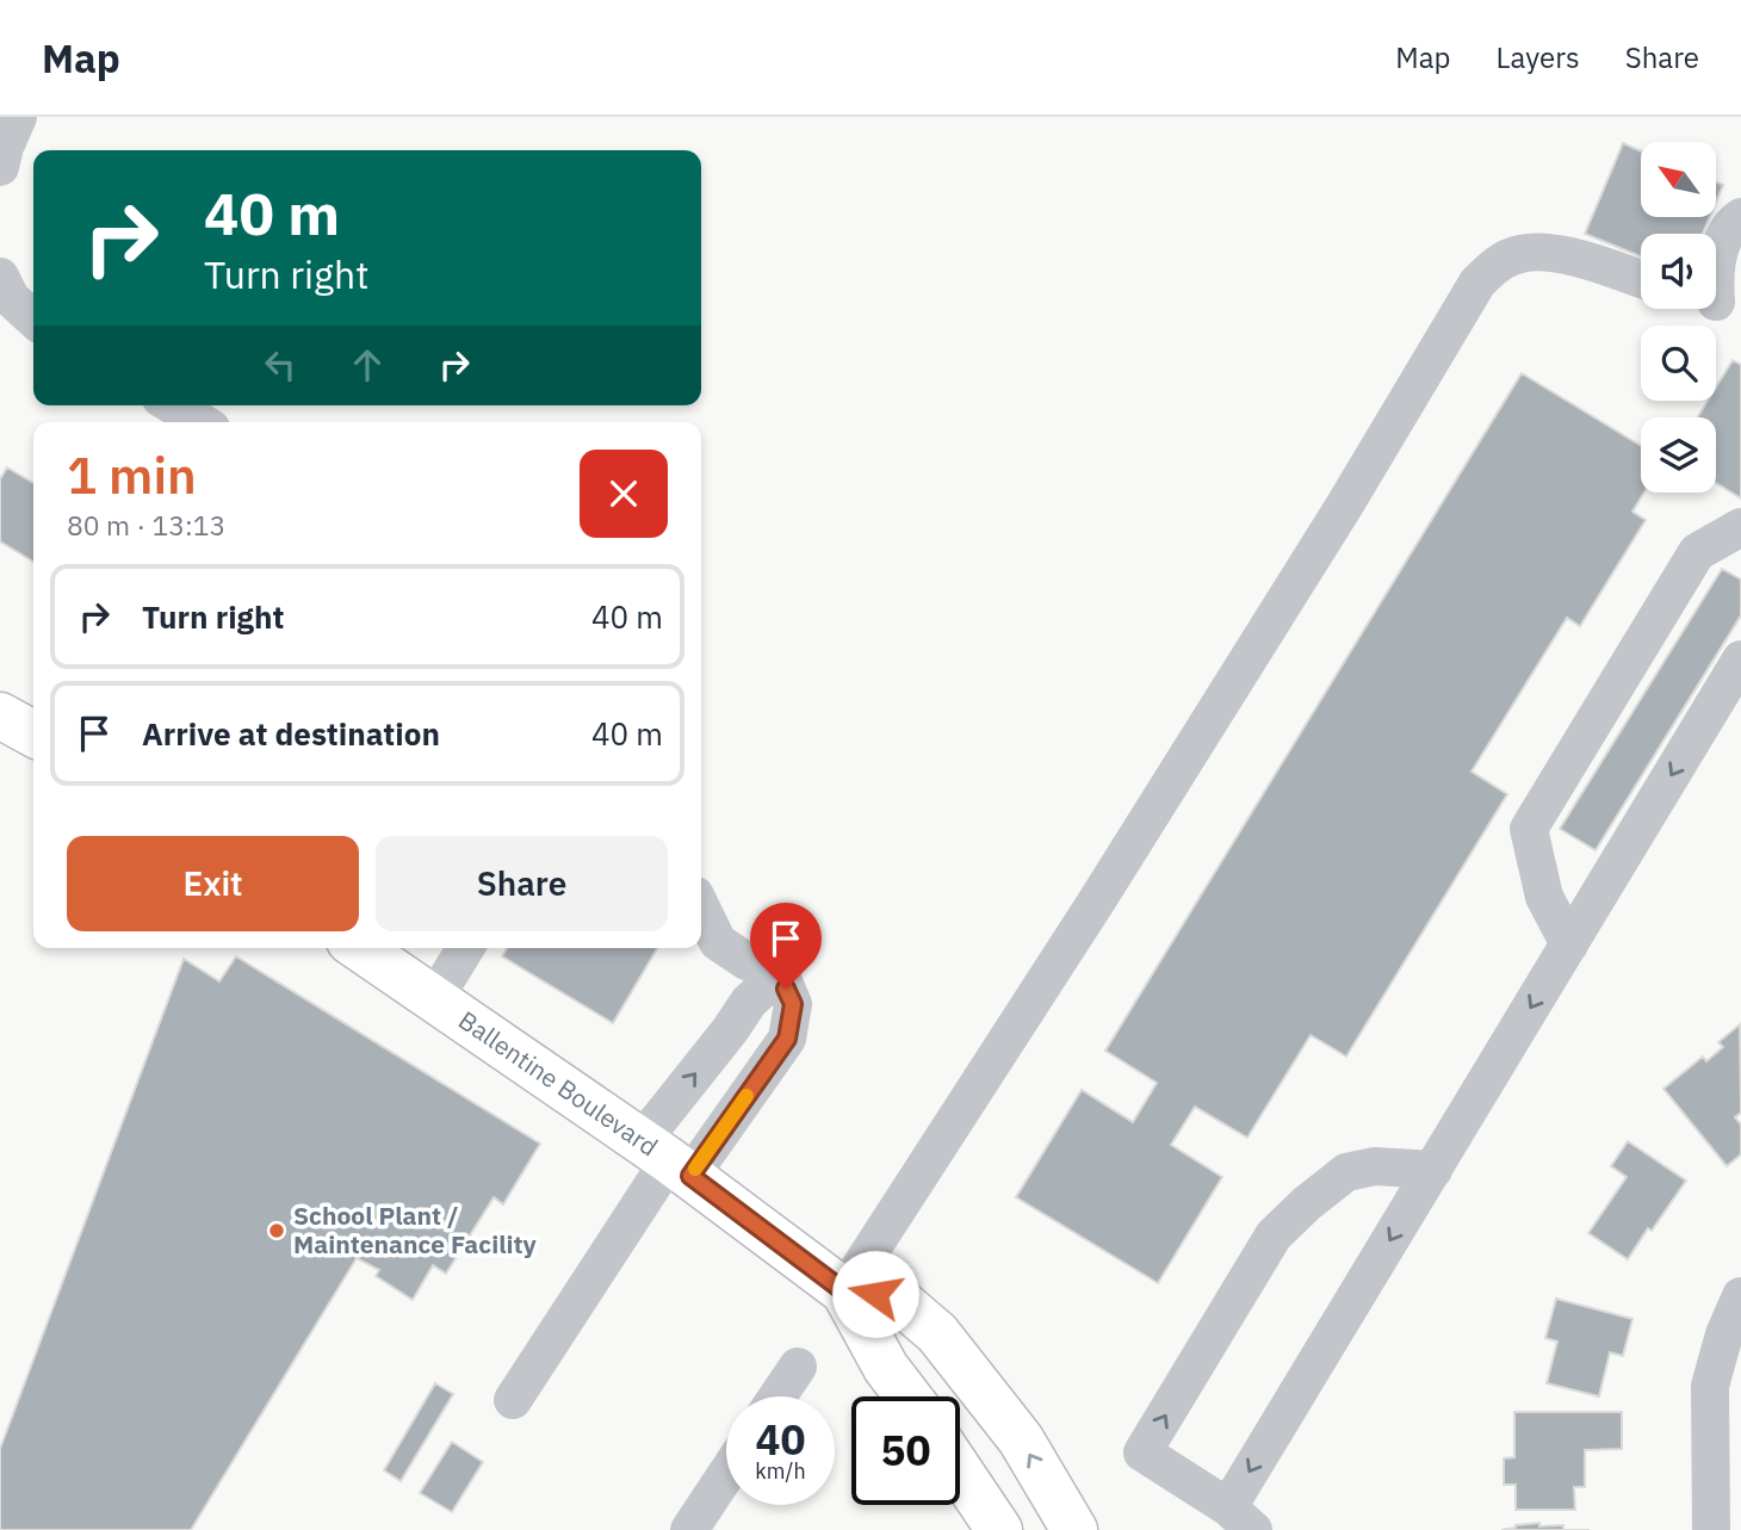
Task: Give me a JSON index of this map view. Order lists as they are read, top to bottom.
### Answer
{
  "streets": {
    "main road": ["Ballentine Boulevard"]
  },
  "places": ["School Plant / Maintenance Facility"],
  "north": "top left",
  "page": {
    "header": "Map",
    "nav": ["Map", "Layers", "Share"],
    "turn": ["40 m", "Turn right"],
    "heading": ["1 min", "80 m · 13:13"],
    "list": [
      {
        "name": "Turn right",
        "value": "40 m"
      },
      {
        "name": "Arrive at destination",
        "value": "40 m"
      }
    ],
    "buttons": ["Exit", "Share"],
    "speed": "40 km/h",
    "limit": "50"
  }
}
